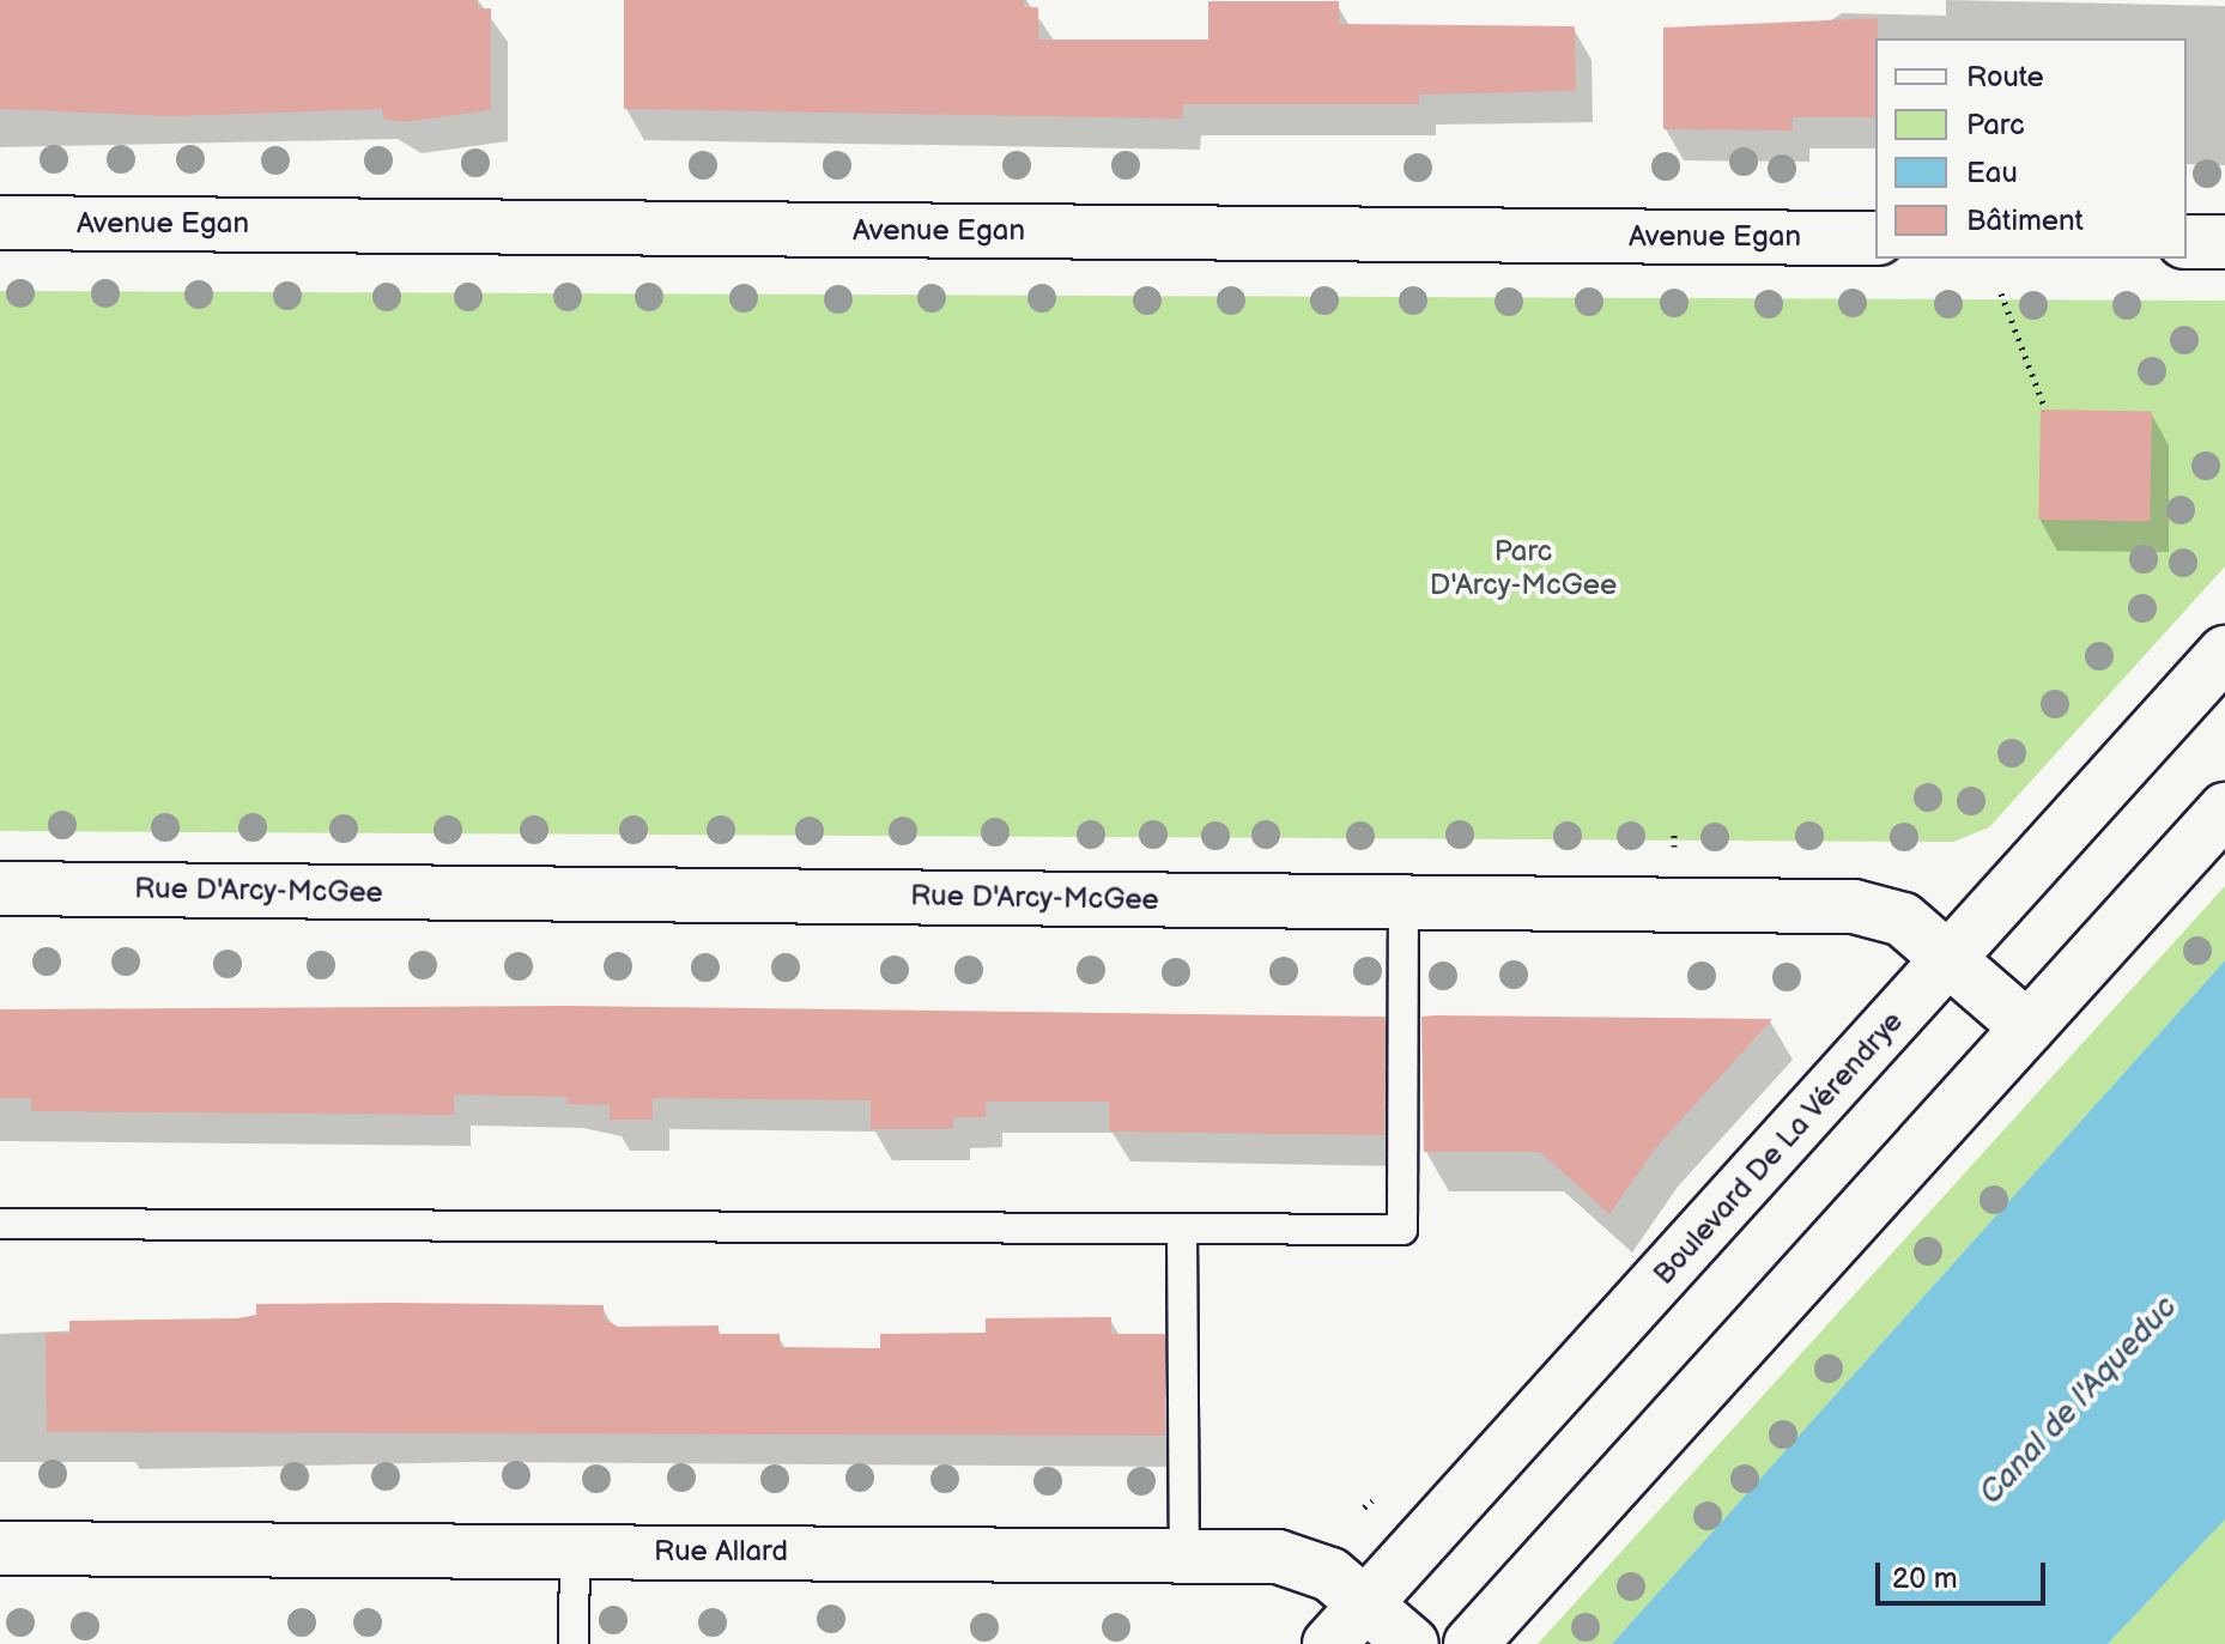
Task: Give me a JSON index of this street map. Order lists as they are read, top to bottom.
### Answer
{
  "streets": {
    "street": [
      "Avenue Egan",
      "Rue D'Arcy-McGee",
      "Boulevard De La Vérendrye",
      "Rue Allard"
    ]
  },
  "crossings": [
    ["Rue D'Arcy-McGee", "Boulevard De La Vérendrye"],
    ["Boulevard De La Vérendrye", "Rue Allard"]
  ],
  "water": ["Canal de l'Aqueduc"],
  "parks": ["Parc D'Arcy-McGee"],
  "legend": [
    "Route",
    "Parc",
    "Eau",
    "Bâtiment"
  ],
  "scale_bar": "20 m"
}
